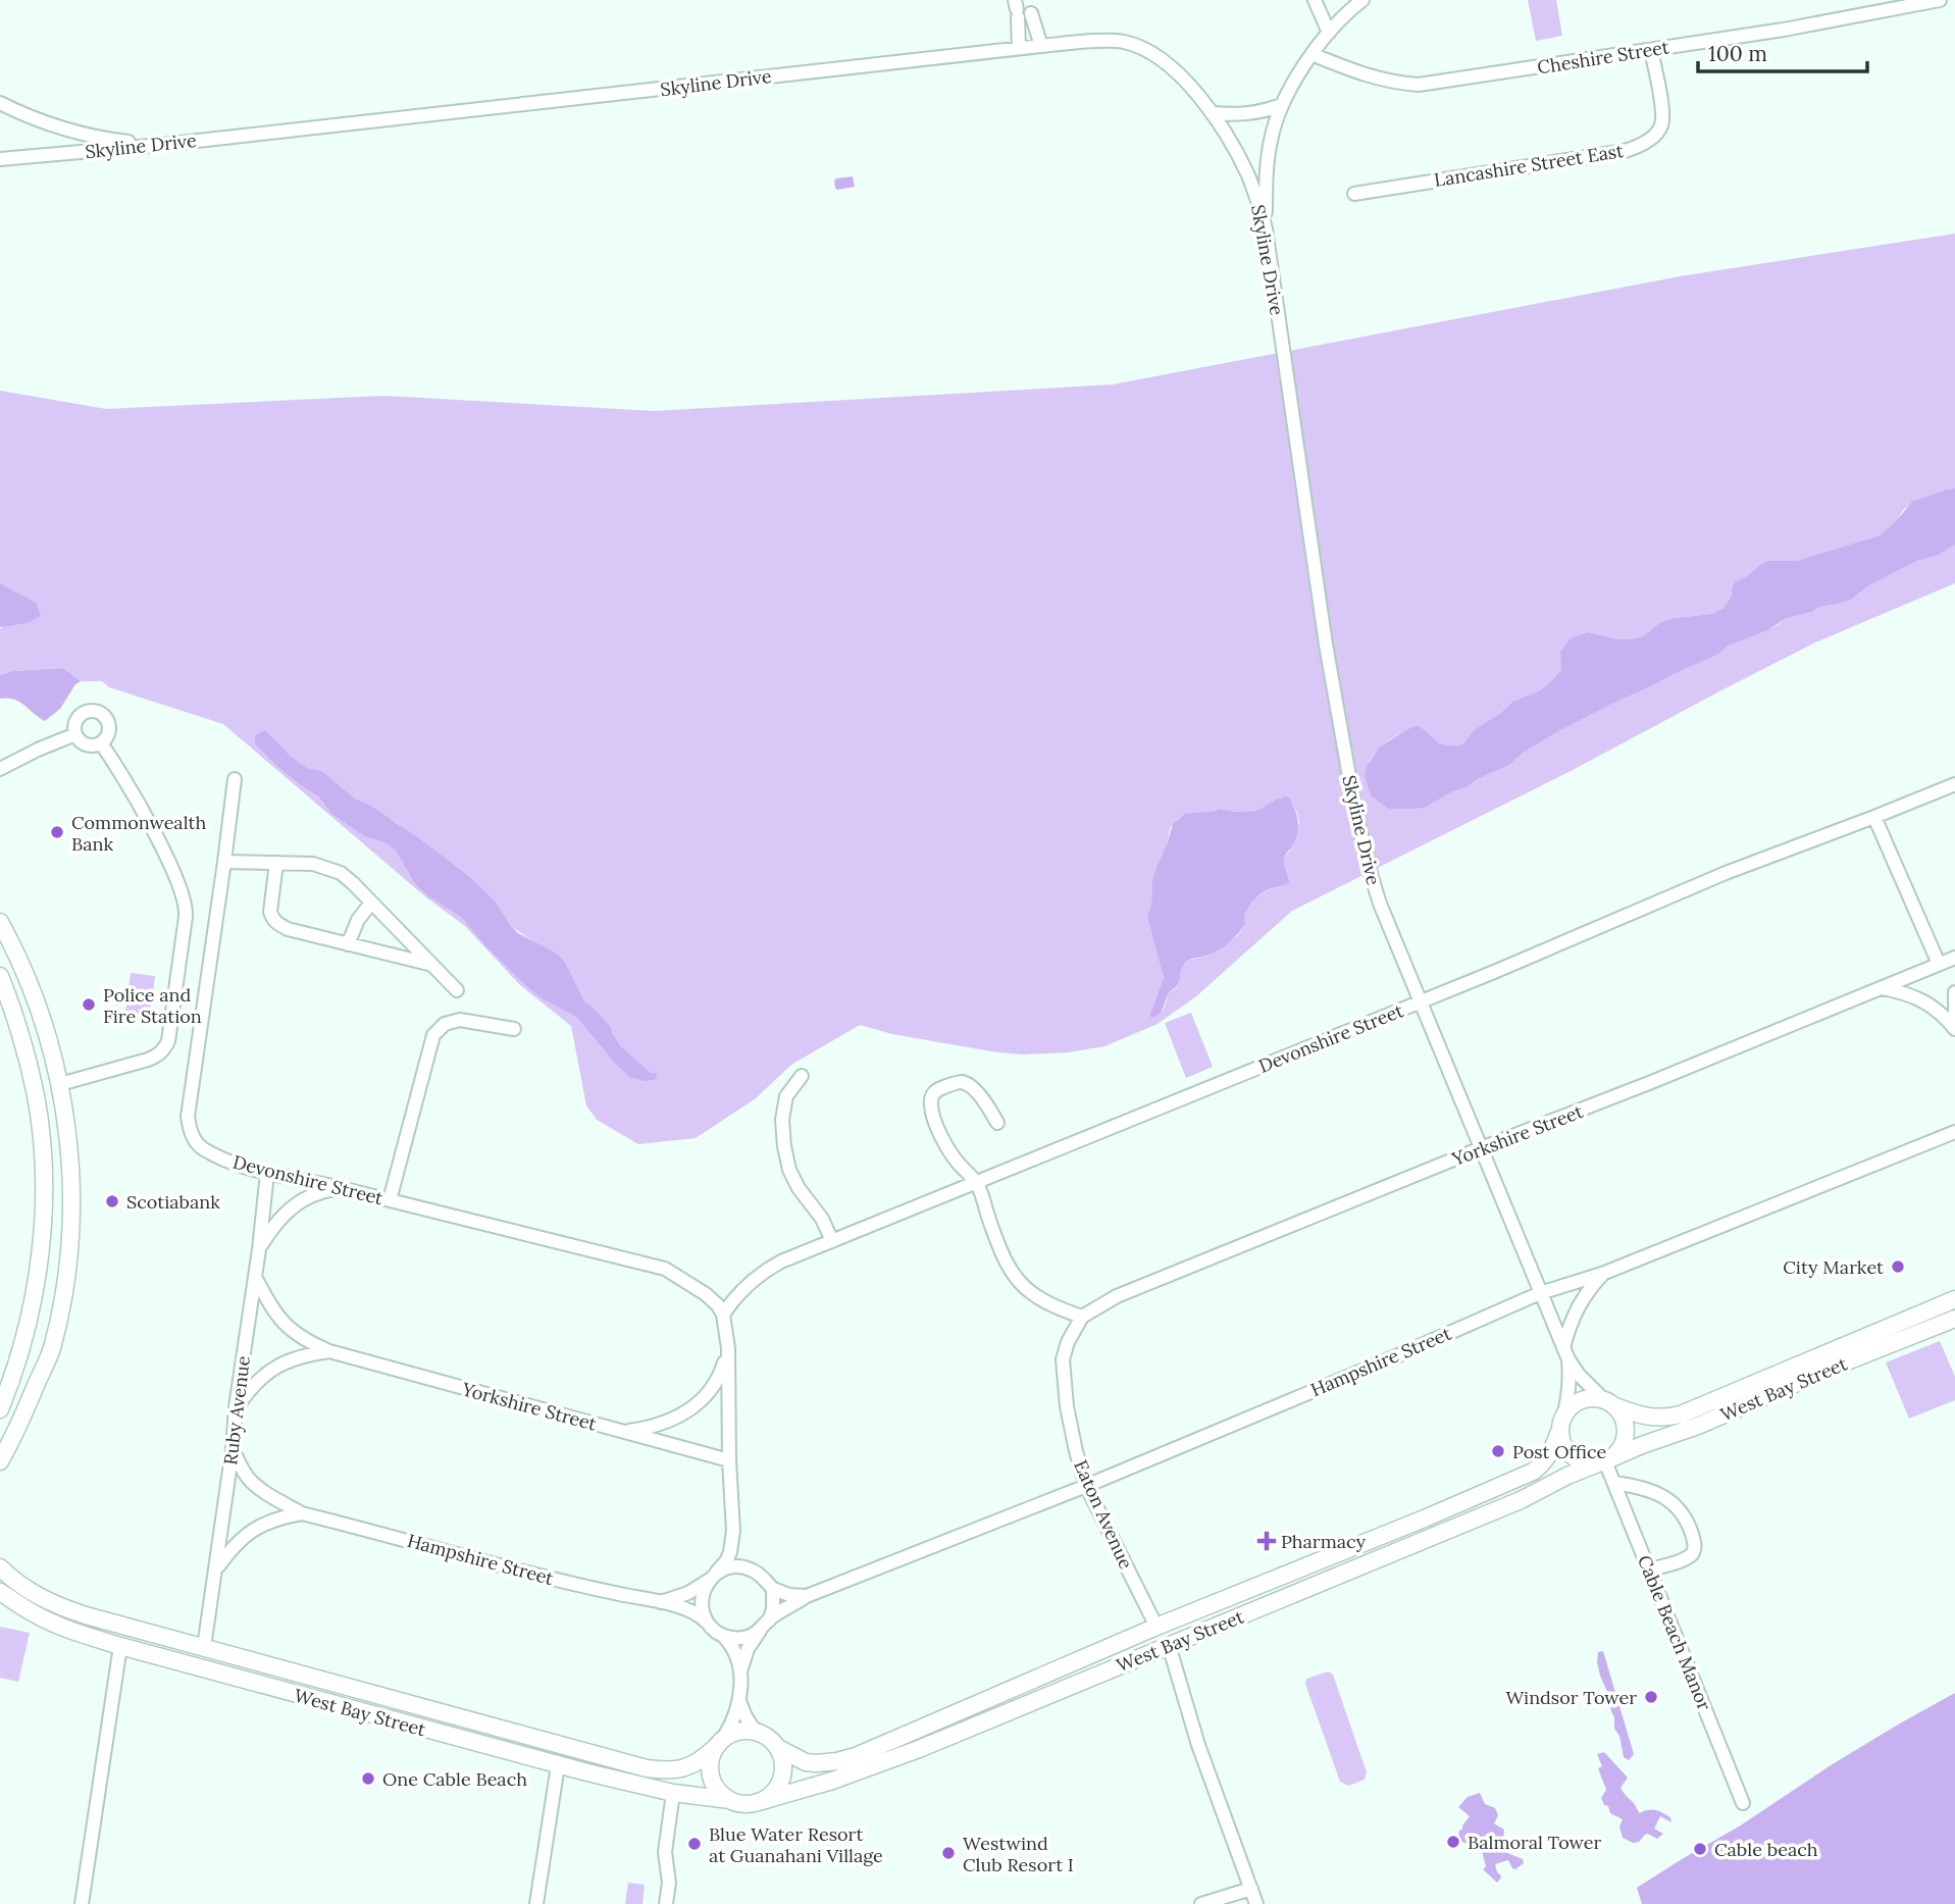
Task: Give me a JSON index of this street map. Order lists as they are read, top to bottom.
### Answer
{
  "streets": {
    "main road": ["West Bay Street"],
    "street": [
      "Cheshire Street",
      "Skyline Drive",
      "Lancashire Street East",
      "Devonshire Street",
      "Yorkshire Street",
      "Hampshire Street",
      "Ruby Avenue",
      "Eaton Avenue",
      "Cable Beach Manor"
    ]
  },
  "crossings": [
    ["Cheshire Street", "Lancashire Street East"],
    ["Skyline Drive", "Devonshire Street"],
    ["Skyline Drive", "Yorkshire Street"],
    ["Skyline Drive", "Hampshire Street"],
    ["Skyline Drive", "West Bay Street"],
    ["Skyline Drive", "Cable Beach Manor"],
    ["Devonshire Street", "Ruby Avenue"],
    ["Yorkshire Street", "Ruby Avenue"],
    ["Yorkshire Street", "Eaton Avenue"],
    ["Hampshire Street", "Ruby Avenue"],
    ["Hampshire Street", "Eaton Avenue"],
    ["West Bay Street", "Ruby Avenue"],
    ["West Bay Street", "Eaton Avenue"],
    ["West Bay Street", "Cable Beach Manor"]
  ],
  "places": {
    "other": [
      "Commonwealth Bank",
      "Police and Fire Station",
      "Scotiabank",
      "City Market",
      "Post Office",
      "Windsor Tower",
      "One Cable Beach",
      "Balmoral Tower",
      "Blue Water Resort at Guanahani Village",
      "Cable beach",
      "Westwind Club Resort I"
    ],
    "health": ["Pharmacy"]
  },
  "scale_bar": "100 m"
}
